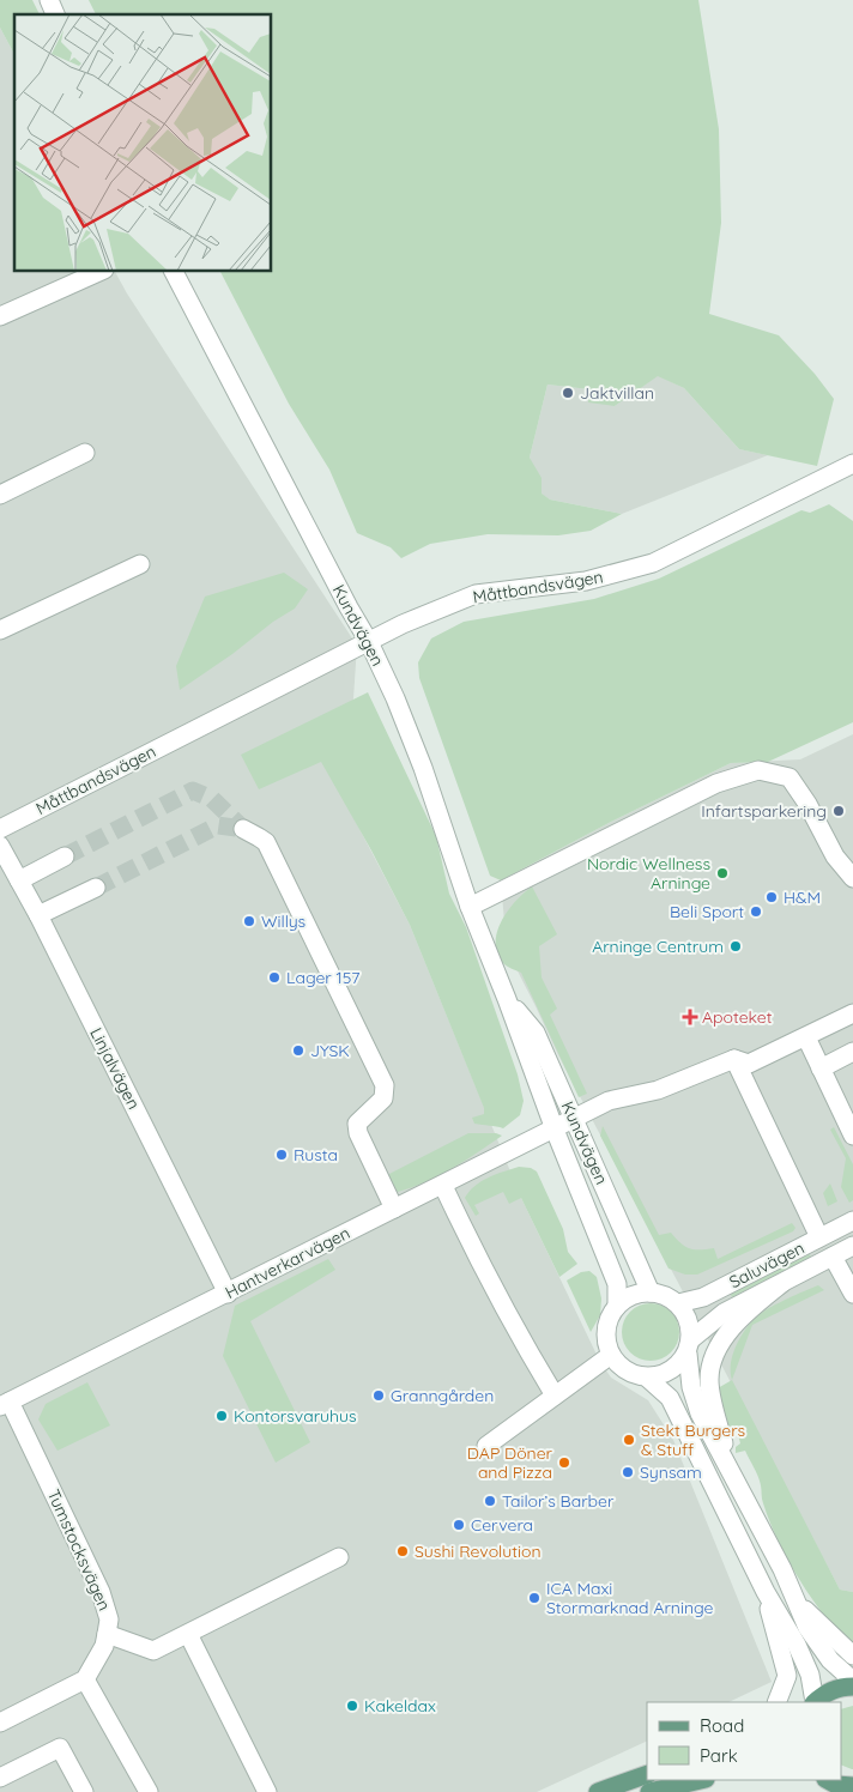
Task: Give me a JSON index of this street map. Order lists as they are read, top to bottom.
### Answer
{
  "streets": {
    "street": [
      "Måttbandsvägen",
      "Kundvägen",
      "Linjalvägen",
      "Hantverkarvägen",
      "Saluvägen",
      "Tumstocksvägen"
    ]
  },
  "crossings": [
    ["Måttbandsvägen", "Kundvägen"],
    ["Kundvägen", "Hantverkarvägen"],
    ["Kundvägen", "Saluvägen"],
    ["Linjalvägen", "Hantverkarvägen"],
    ["Hantverkarvägen", "Tumstocksvägen"]
  ],
  "places": {
    "other": [
      "Jaktvillan",
      "Infartsparkering",
      "Nordic Wellness Arninge",
      "H&M",
      "Beli Sport",
      "Willys",
      "Arninge Centrum",
      "Lager 157",
      "JYSK",
      "Rusta",
      "Granngården",
      "Kontorsvaruhus",
      "Stekt Burgers & Stuff",
      "DAP Döner and Pizza",
      "Synsam",
      "Tailor’s Barber",
      "Cervera",
      "Sushi Revolution",
      "ICA Maxi Stormarknad Arninge",
      "Kakeldax"
    ],
    "health": ["Apoteket"]
  },
  "legend": ["Road", "Park"]
}
